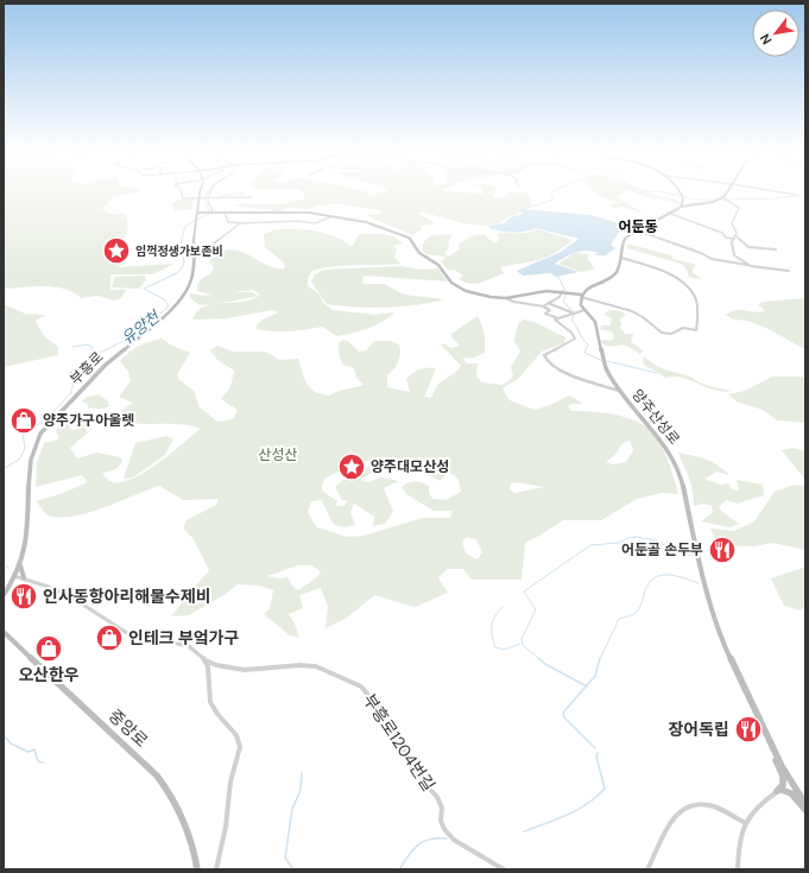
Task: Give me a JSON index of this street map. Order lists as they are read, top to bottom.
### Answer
{
  "streets": {
    "street": [
      "부흥로",
      "양주산성로",
      "중앙로",
      "부흥로1204번길"
    ]
  },
  "crossings": [
    ["부흥로", "부흥로1204번길"]
  ],
  "districts": ["어둔동"],
  "water": ["유양천"],
  "parks": ["산성산"],
  "places": {
    "place": ["임꺽정생가보존비", "양주대모산성"],
    "shop": ["양주가구아울렛", "인테크 부엌가구", "오산한우"],
    "restaurant": ["어둔골 손두부", "인사동항아리해물수제비", "장어독립"]
  },
  "north": "bottom left"
}
